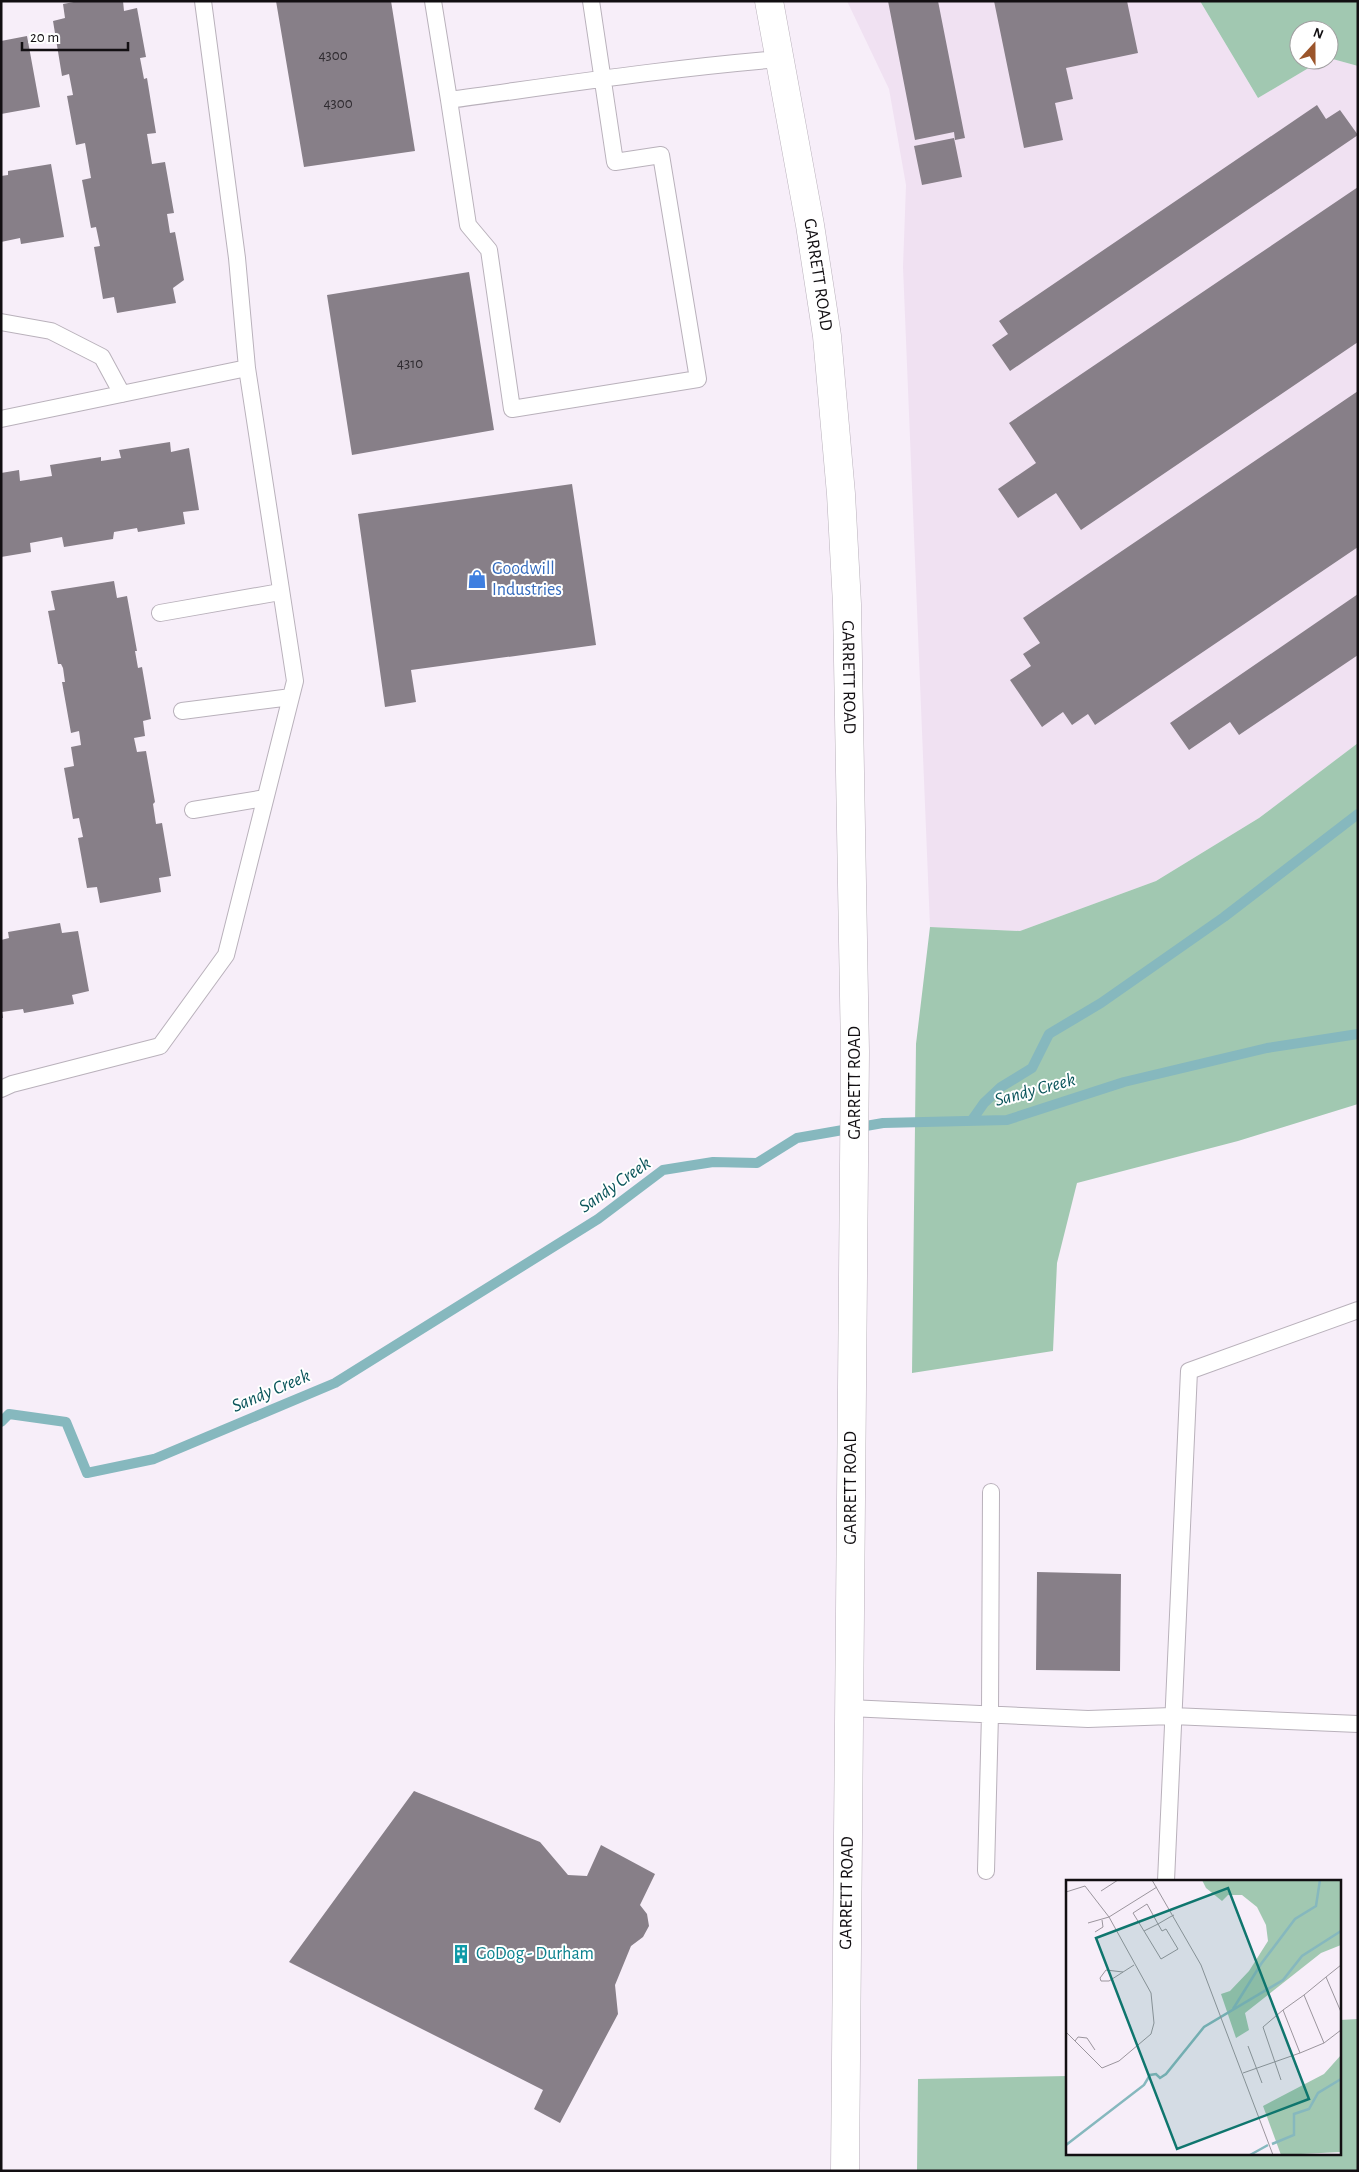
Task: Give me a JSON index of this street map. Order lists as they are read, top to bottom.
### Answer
{
  "streets": {
    "street": ["GARRETT ROAD"]
  },
  "water": ["Sandy Creek"],
  "places": {
    "shop": ["Goodwill Industries"],
    "building": ["GoDog - Durham"]
  },
  "house_numbers": ["4300", "4300", "4310"],
  "scale_bar": "20 m",
  "north": "top"
}
